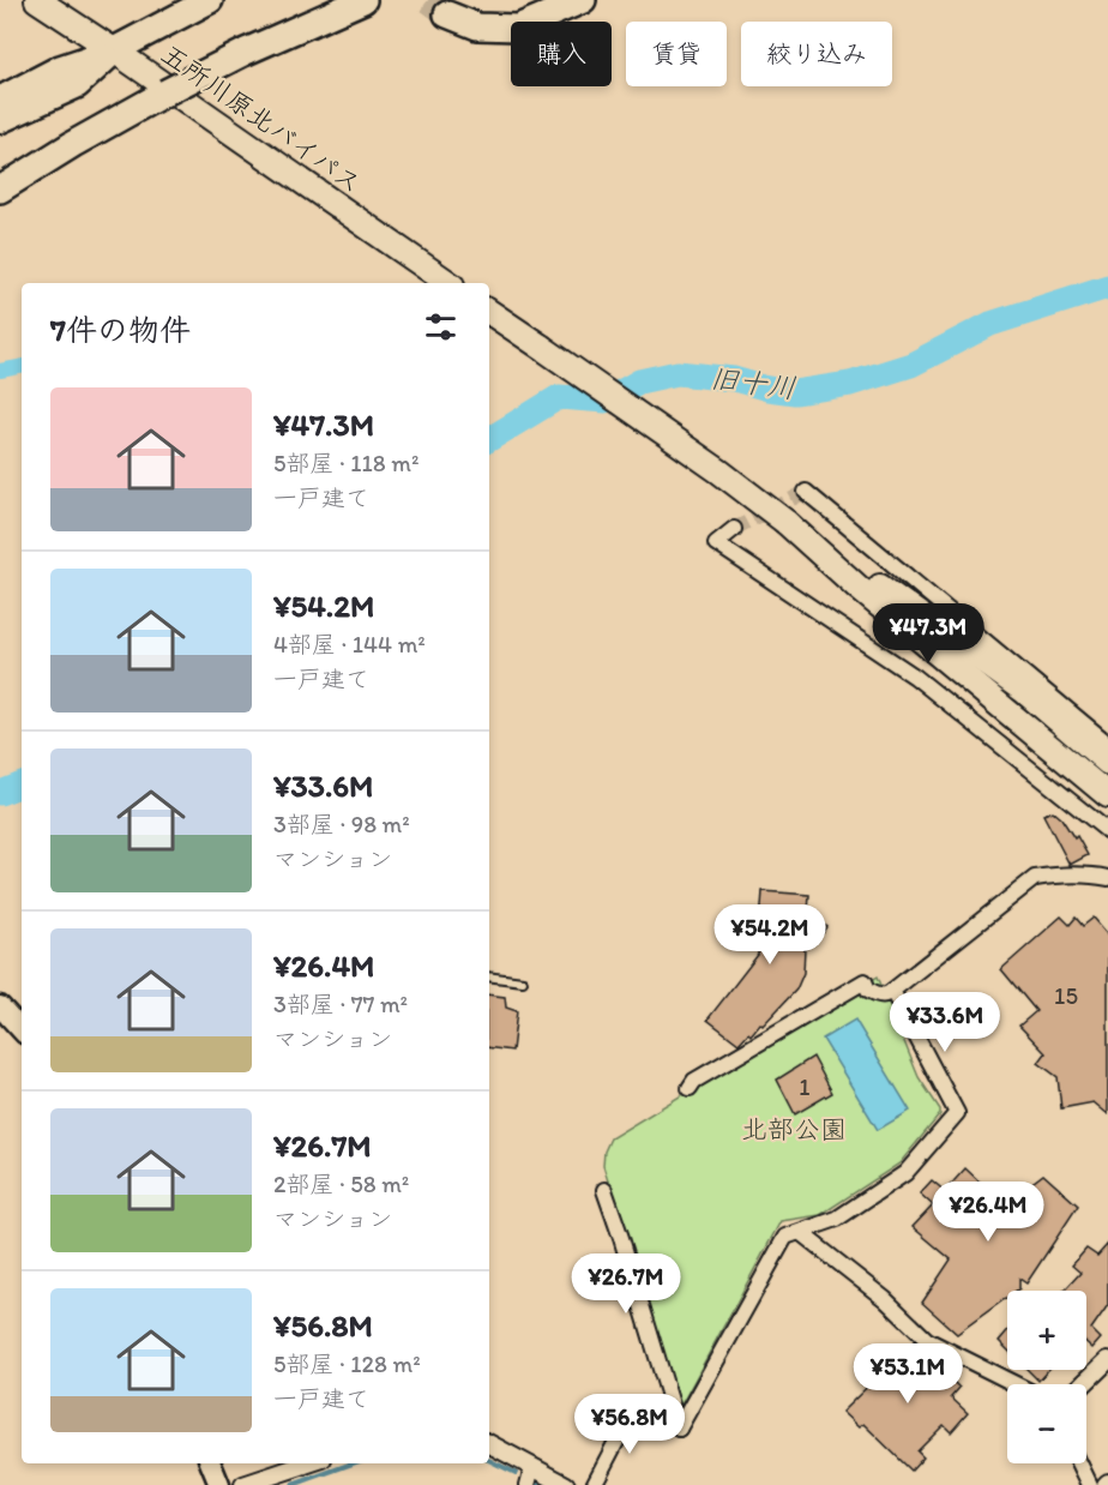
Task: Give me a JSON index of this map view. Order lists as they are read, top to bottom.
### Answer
{
  "streets": {
    "highway": ["五所川原北バイパス"]
  },
  "water": ["旧十川"],
  "parks": ["北部公園"],
  "house_numbers": ["15", "1"],
  "page": {
    "chip": ["購入", "賃貸", "絞り込み"],
    "heading": "7件の物件",
    "list": [
      {
        "name": "¥47.3M",
        "note": "5部屋 · 118 m² · 一戸建て"
      },
      {
        "name": "¥54.2M",
        "note": "4部屋 · 144 m² · 一戸建て"
      },
      {
        "name": "¥33.6M",
        "note": "3部屋 · 98 m² · マンション"
      },
      {
        "name": "¥26.4M",
        "note": "3部屋 · 77 m² · マンション"
      },
      {
        "name": "¥26.7M",
        "note": "2部屋 · 58 m² · マンション"
      },
      {
        "name": "¥56.8M",
        "note": "5部屋 · 128 m² · 一戸建て"
      }
    ],
    "price": [
      "¥47.3M",
      "¥54.2M",
      "¥33.6M",
      "¥26.4M",
      "¥26.7M",
      "¥53.1M",
      "¥56.8M"
    ],
    "map_buttons": ["+", "−"]
  }
}
